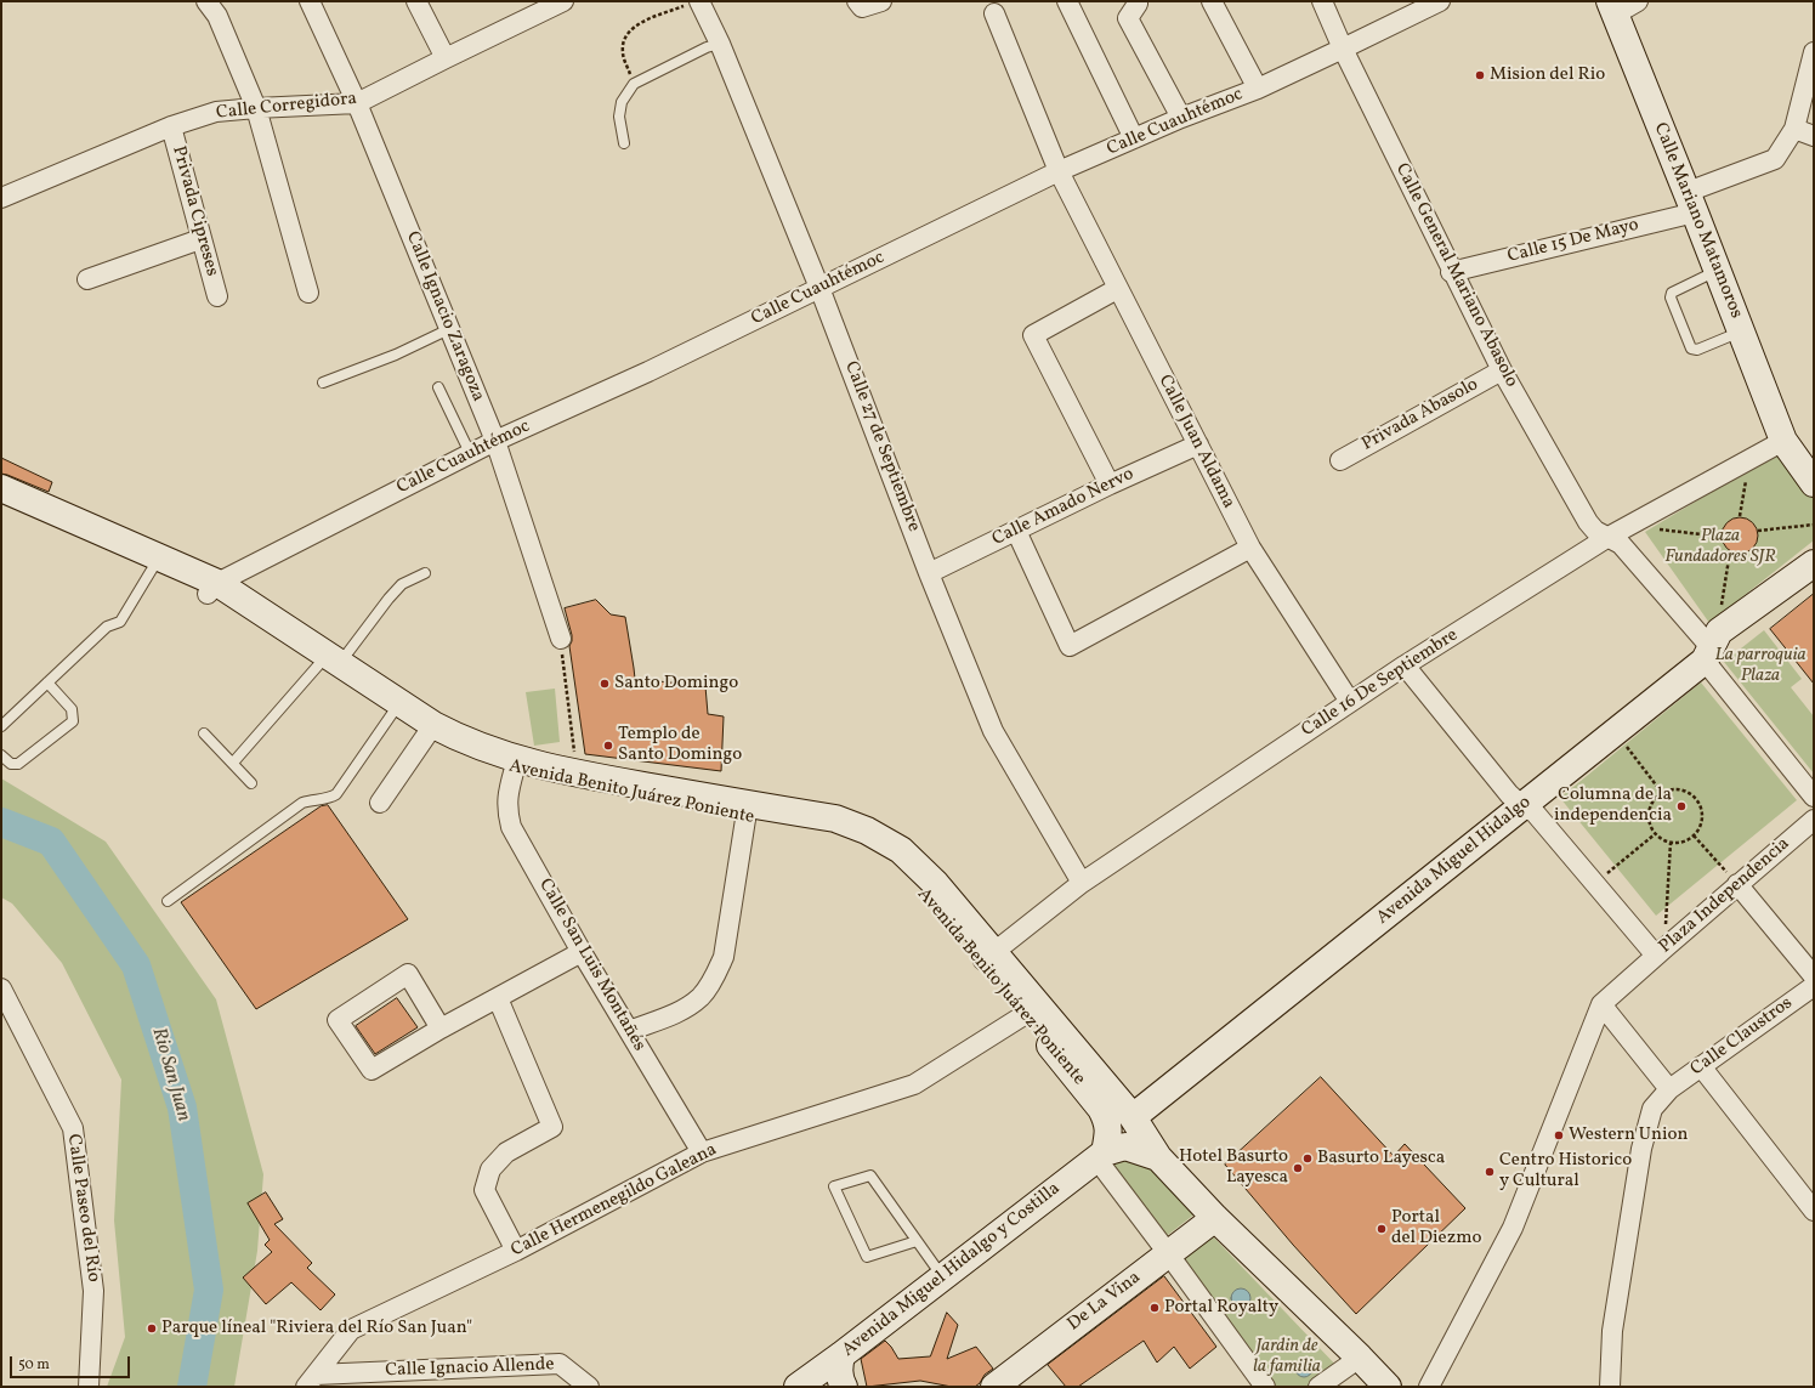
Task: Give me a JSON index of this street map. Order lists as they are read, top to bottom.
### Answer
{
  "streets": {
    "main road": [
      "Calle Mariano Matamoros",
      "Avenida Benito Juárez Poniente",
      "Avenida Miguel Hidalgo",
      "Avenida Miguel Hidalgo y Costilla",
      "De La Vina"
    ],
    "street": [
      "Calle Corregidora",
      "Calle Cuauhtémoc",
      "Privada Cipreses",
      "Calle 15 De Mayo",
      "Calle General Mariano Abasolo",
      "Calle Ignacio Zaragoza",
      "Privada Abasolo",
      "Calle Juan Aldama",
      "Calle 27 de Septiembre",
      "Calle Amado Nervo",
      "Calle 16 De Septiembre",
      "Plaza Independencia",
      "Calle San Luis Montañés",
      "Calle Claustros",
      "Calle Hermenegildo Galeana",
      "Calle Paseo del Río",
      "Calle Ignacio Allende"
    ]
  },
  "crossings": [
    ["Calle Corregidora", "Privada Cipreses"],
    ["Calle Corregidora", "Calle Ignacio Zaragoza"],
    ["Calle Cuauhtémoc", "Calle General Mariano Abasolo"],
    ["Calle Cuauhtémoc", "Calle Ignacio Zaragoza"],
    ["Calle Cuauhtémoc", "Calle Juan Aldama"],
    ["Calle Cuauhtémoc", "Calle 27 de Septiembre"],
    ["Calle Cuauhtémoc", "Avenida Benito Juárez Poniente"],
    ["Calle Mariano Matamoros", "Calle 15 De Mayo"],
    ["Calle Mariano Matamoros", "Calle 16 De Septiembre"],
    ["Calle 15 De Mayo", "Calle General Mariano Abasolo"],
    ["Calle General Mariano Abasolo", "Privada Abasolo"],
    ["Calle General Mariano Abasolo", "Calle 16 De Septiembre"],
    ["Calle Juan Aldama", "Calle Amado Nervo"],
    ["Calle Juan Aldama", "Calle 16 De Septiembre"],
    ["Calle 27 de Septiembre", "Calle Amado Nervo"],
    ["Calle 27 de Septiembre", "Calle 16 De Septiembre"],
    ["Calle 16 De Septiembre", "Avenida Benito Juárez Poniente"],
    ["Calle 16 De Septiembre", "Plaza Independencia"],
    ["Avenida Benito Juárez Poniente", "Avenida Miguel Hidalgo"],
    ["Avenida Benito Juárez Poniente", "Calle San Luis Montañés"],
    ["Avenida Benito Juárez Poniente", "Calle Hermenegildo Galeana"],
    ["Avenida Benito Juárez Poniente", "Avenida Miguel Hidalgo y Costilla"],
    ["Avenida Benito Juárez Poniente", "De La Vina"],
    ["Avenida Miguel Hidalgo", "Plaza Independencia"],
    ["Calle San Luis Montañés", "Calle Hermenegildo Galeana"],
    ["Calle Hermenegildo Galeana", "Calle Ignacio Allende"]
  ],
  "water": ["Rio San Juan"],
  "parks": ["Plaza Fundadores SJR", "La parroquia Plaza", "Jardin de la familia"],
  "places": [
    "Mision del Rio",
    "Santo Domingo",
    "Templo de Santo Domingo",
    "Columna de la independencia",
    "Western Union",
    "Basurto Layesca",
    "Hotel Basurto Layesca",
    "Centro Historico y Cultural",
    "Portal del Diezmo",
    "Portal Royalty",
    "Parque líneal \"Riviera del Río San Juan\""
  ],
  "scale_bar": "50 m"
}
